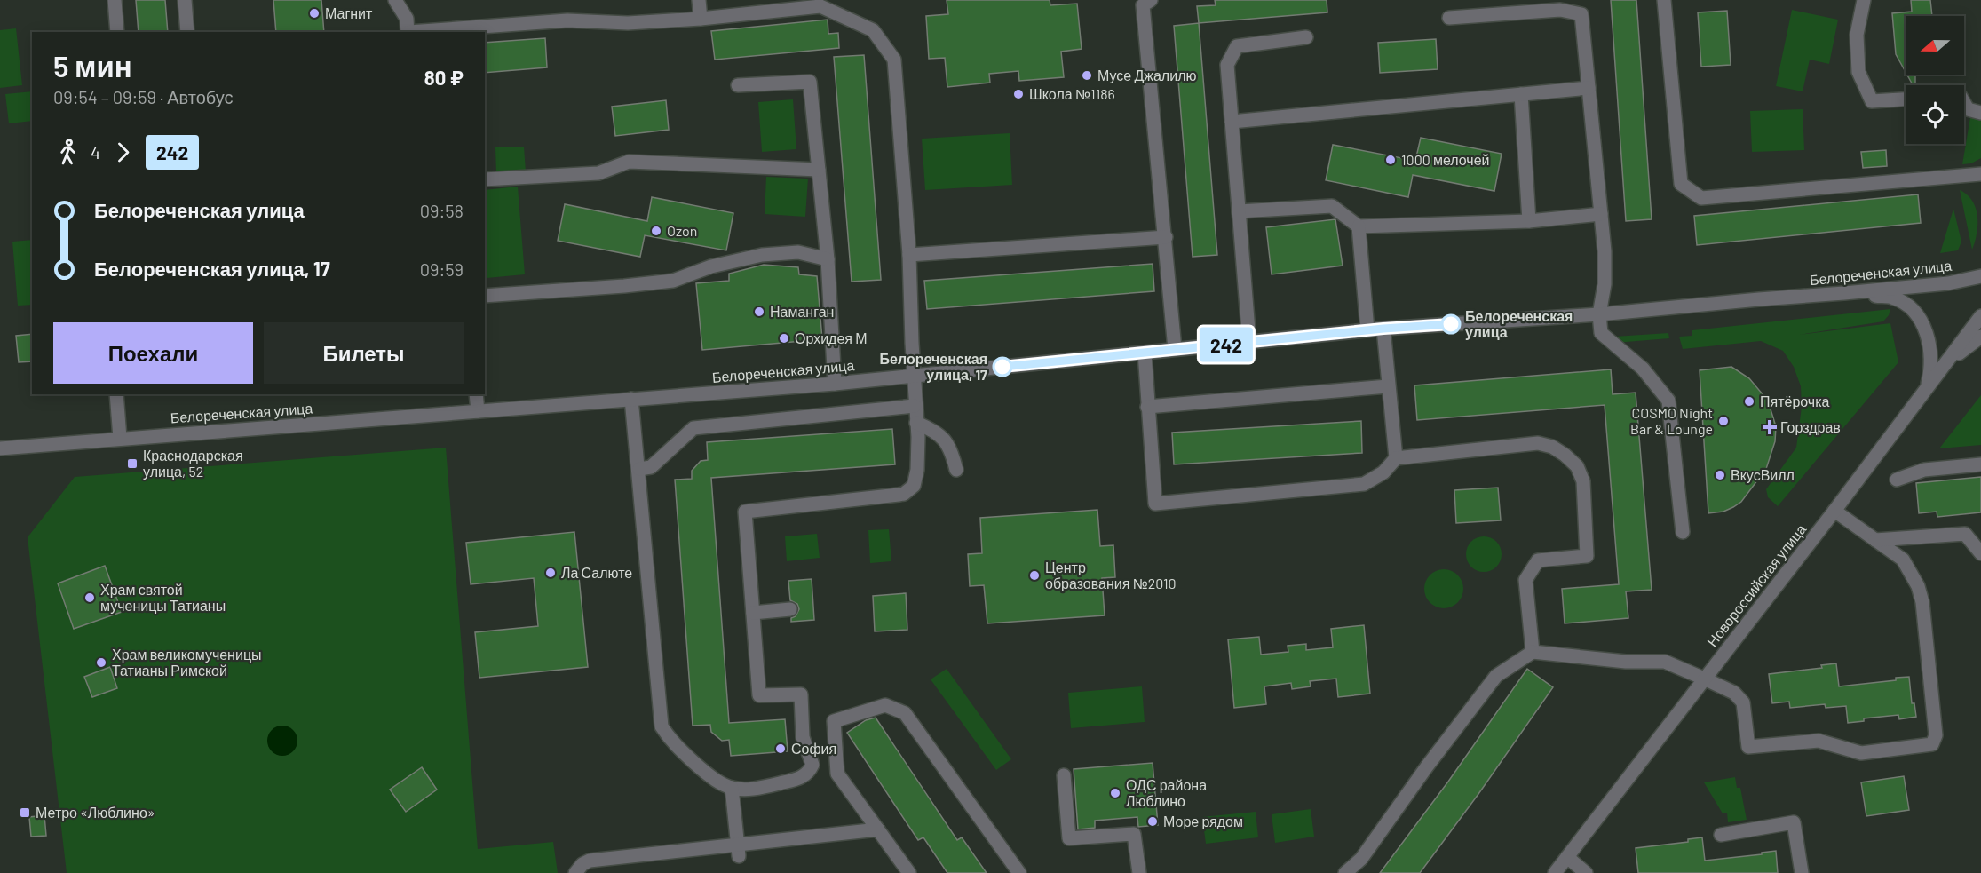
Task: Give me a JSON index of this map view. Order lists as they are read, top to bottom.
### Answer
{
  "streets": {
    "street": ["Белореченская улица", "Новороссийская улица"]
  },
  "places": {
    "other": [
      "Магнит",
      "Мусе Джалилю",
      "Школа №1186",
      "1000 мелочей",
      "Ozon",
      "Наманган",
      "Белореченская улица",
      "Орхидея М",
      "Белореченская улица, 17",
      "Пятёрочка",
      "COSMO Night Bar & Lounge",
      "ВкусВилл",
      "Ла Салюте",
      "Центр образования №2010",
      "Храм святой мученицы Татианы",
      "Храм великомученицы Татианы Римской",
      "София",
      "ОДС района Люблино",
      "Море рядом"
    ],
    "health": ["Горздрав"],
    "transit": ["Краснодарская улица, 52", "Метро «Люблино»"]
  },
  "lines": ["bus line 242"],
  "north": "left",
  "page": {
    "on_map": "242",
    "heading": ["5 мин", "09:54 – 09:59 · Автобус", "80 ₽"],
    "legs": ["4", "242"],
    "list": [
      {
        "name": "Белореченская улица",
        "value": "09:58"
      },
      {
        "name": "Белореченская улица, 17",
        "value": "09:59"
      }
    ],
    "buttons": ["Поехали", "Билеты"]
  }
}
